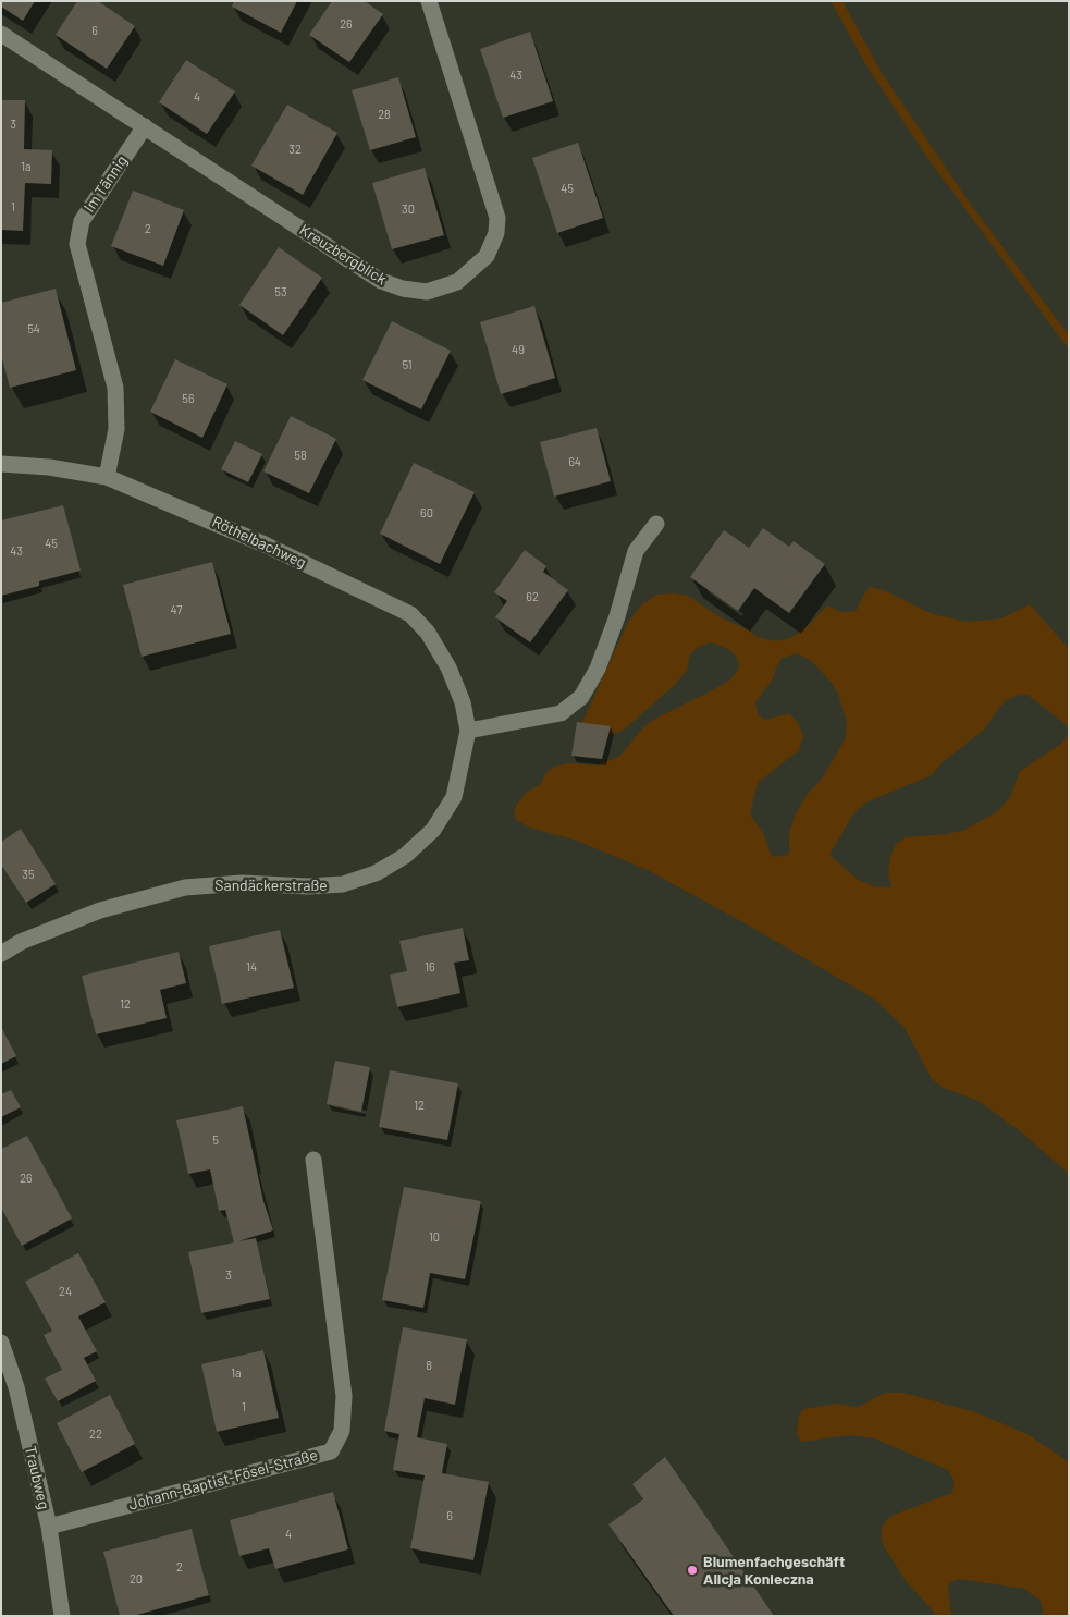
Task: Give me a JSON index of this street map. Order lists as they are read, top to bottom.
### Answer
{
  "streets": {
    "street": [
      "Im Tännig",
      "Kreuzbergblick",
      "Röthelbachweg",
      "Sandäckerstraße",
      "Traubweg",
      "Johann-Baptist-Fösel-Straße"
    ]
  },
  "crossings": [
    ["Im Tännig", "Kreuzbergblick"],
    ["Im Tännig", "Röthelbachweg"],
    ["Röthelbachweg", "Sandäckerstraße"],
    ["Traubweg", "Johann-Baptist-Fösel-Straße"]
  ],
  "places": ["Blumenfachgeschäft Alicja Konieczna"],
  "house_numbers": [
    "26",
    "6",
    "43",
    "4",
    "28",
    "3",
    "32",
    "1a",
    "45",
    "1",
    "30",
    "2",
    "53",
    "54",
    "49",
    "51",
    "56",
    "58",
    "64",
    "60",
    "45",
    "43",
    "62",
    "47",
    "35",
    "14",
    "16",
    "12",
    "12",
    "5",
    "26",
    "10",
    "3",
    "24",
    "8",
    "1a",
    "1",
    "22",
    "6",
    "4",
    "2",
    "20"
  ]
}
